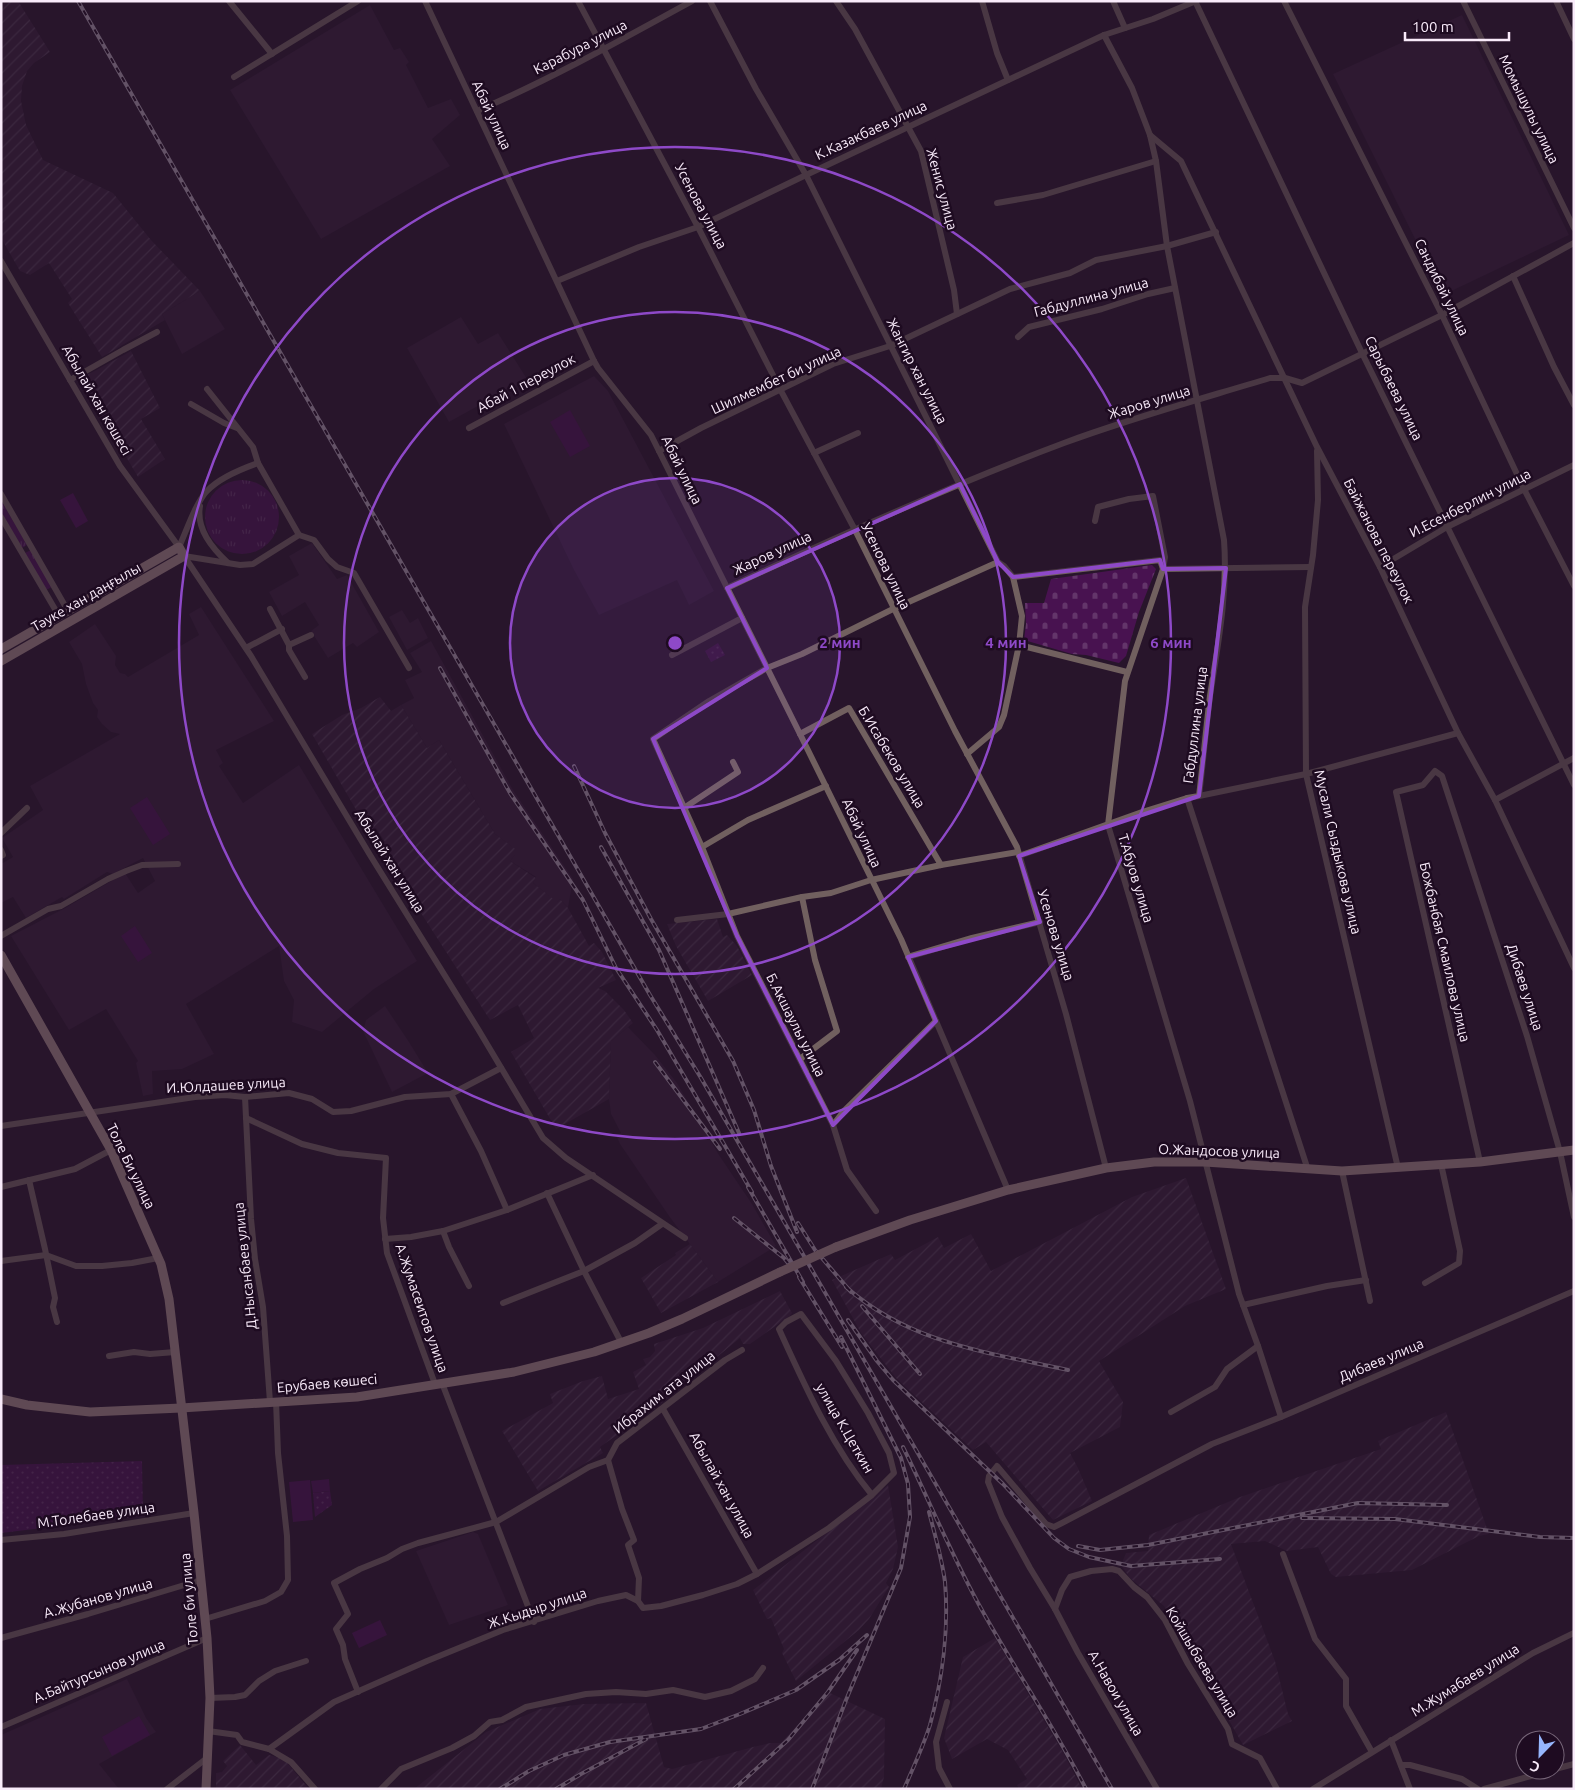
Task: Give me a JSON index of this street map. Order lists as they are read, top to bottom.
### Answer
{
  "streets": {
    "main road": [
      "Тәуке хан даңғылы",
      "Абылай хан улица",
      "О.Жандосов улица",
      "Толе Би улица",
      "Ерубаев көшесі",
      "Толе би улица"
    ],
    "street": [
      "Карабура улица",
      "Момышулы улица",
      "Абай улица",
      "К.Казакбаев улица",
      "Женис улица",
      "Усенова улица",
      "Сандибай улица",
      "Габдуллина улица",
      "Жангир хан улица",
      "Шилмембет би улица",
      "Абай 1 переулок",
      "Сарыбаева улица",
      "Абылай хан көшесі",
      "Жаров улица",
      "И.Есенберлин улица",
      "Байжанова переулок",
      "Б.Исабеков улица",
      "Мусали Сыздыкова улица",
      "Т.Абуов улица",
      "Божбанбая Смаилова улица",
      "Дибаев улица",
      "Б.Акшаулы улица",
      "И.Юлдашев улица",
      "Д.Нысанбаев улица",
      "А.Жумасеитов улица",
      "Ибрахим ата улица",
      "улица К.Цеткин",
      "М.Толебаев улица",
      "А.Жубанов улица",
      "Ж.Кыдыр улица",
      "Койшыбаева улица",
      "А.Байтурсынов улица",
      "М.Жумабаев улица",
      "А.Навои улица"
    ]
  },
  "crossings": [
    ["Карабура улица", "Абай улица"],
    ["Карабура улица", "Усенова улица"],
    ["Абай улица", "К.Казакбаев улица"],
    ["Абай улица", "Шилмембет би улица"],
    ["Абай улица", "Абай 1 переулок"],
    ["Абай улица", "Жаров улица"],
    ["Абай улица", "Б.Исабеков улица"],
    ["Абай улица", "Б.Акшаулы улица"],
    ["Абай улица", "О.Жандосов улица"],
    ["К.Казакбаев улица", "Женис улица"],
    ["К.Казакбаев улица", "Усенова улица"],
    ["К.Казакбаев улица", "Габдуллина улица"],
    ["К.Казакбаев улица", "Жангир хан улица"],
    ["К.Казакбаев улица", "Сарыбаева улица"],
    ["Женис улица", "Шилмембет би улица"],
    ["Усенова улица", "Шилмембет би улица"],
    ["Усенова улица", "Жаров улица"],
    ["Усенова улица", "О.Жандосов улица"],
    ["Сандибай улица", "Жаров улица"],
    ["Сандибай улица", "И.Есенберлин улица"],
    ["Габдуллина улица", "Шилмембет би улица"],
    ["Габдуллина улица", "Жаров улица"],
    ["Габдуллина улица", "Байжанова переулок"],
    ["Габдуллина улица", "О.Жандосов улица"],
    ["Жангир хан улица", "Шилмембет би улица"],
    ["Жангир хан улица", "Жаров улица"],
    ["Шилмембет би улица", "Байжанова переулок"],
    ["Сарыбаева улица", "Жаров улица"],
    ["Сарыбаева улица", "И.Есенберлин улица"],
    ["Абылай хан көшесі", "Тәуке хан даңғылы"],
    ["Абылай хан көшесі", "Абылай хан улица"],
    ["Жаров улица", "Байжанова переулок"],
    ["И.Есенберлин улица", "Байжанова переулок"],
    ["Байжанова переулок", "Мусали Сыздыкова улица"],
    ["Тәуке хан даңғылы", "Абылай хан улица"],
    ["Мусали Сыздыкова улица", "О.Жандосов улица"],
    ["Абылай хан улица", "И.Юлдашев улица"],
    ["Абылай хан улица", "А.Жумасеитов улица"],
    ["Абылай хан улица", "Ибрахим ата улица"],
    ["Абылай хан улица", "Ж.Кыдыр улица"],
    ["Т.Абуов улица", "О.Жандосов улица"],
    ["Божбанбая Смаилова улица", "Дибаев улица"],
    ["Божбанбая Смаилова улица", "О.Жандосов улица"],
    ["Дибаев улица", "О.Жандосов улица"],
    ["Дибаев улица", "А.Навои улица"],
    ["И.Юлдашев улица", "Толе Би улица"],
    ["И.Юлдашев улица", "Д.Нысанбаев улица"],
    ["О.Жандосов улица", "Ерубаев көшесі"],
    ["Толе Би улица", "Ерубаев көшесі"],
    ["Толе Би улица", "Толе би улица"],
    ["Д.Нысанбаев улица", "А.Жумасеитов улица"],
    ["Д.Нысанбаев улица", "Ерубаев көшесі"],
    ["Д.Нысанбаев улица", "Толе би улица"],
    ["А.Жумасеитов улица", "Ерубаев көшесі"],
    ["А.Жумасеитов улица", "Ж.Кыдыр улица"],
    ["Ерубаев көшесі", "Толе би улица"],
    ["улица К.Цеткин", "Ж.Кыдыр улица"],
    ["М.Толебаев улица", "Толе би улица"],
    ["А.Жубанов улица", "Толе би улица"],
    ["Толе би улица", "А.Байтурсынов улица"],
    ["Койшыбаева улица", "А.Навои улица"]
  ],
  "scale_bar": "100 m",
  "north": "bottom left",
  "rings": ["2 мин", "4 мин", "6 мин"]
}
